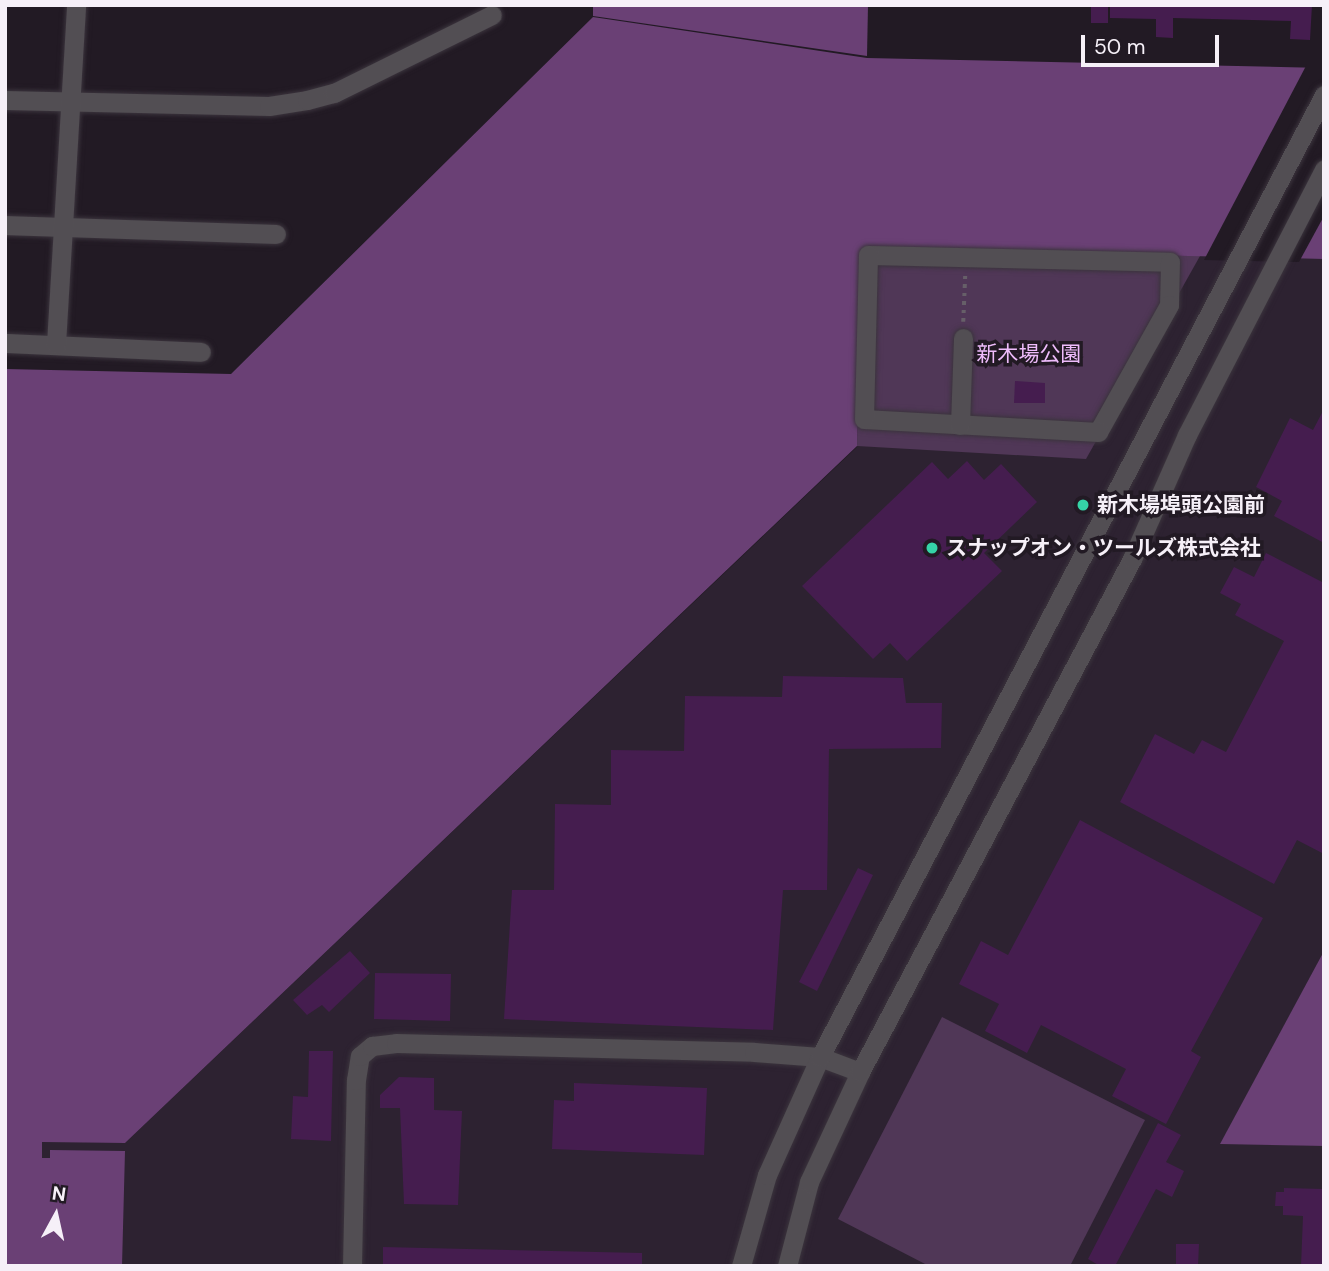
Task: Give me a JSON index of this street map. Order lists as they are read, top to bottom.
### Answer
{
  "parks": ["新木場公園"],
  "places": ["新木場埠頭公園前", "スナップオン・ツールズ株式会社"],
  "scale_bar": "50 m",
  "north": "top"
}
